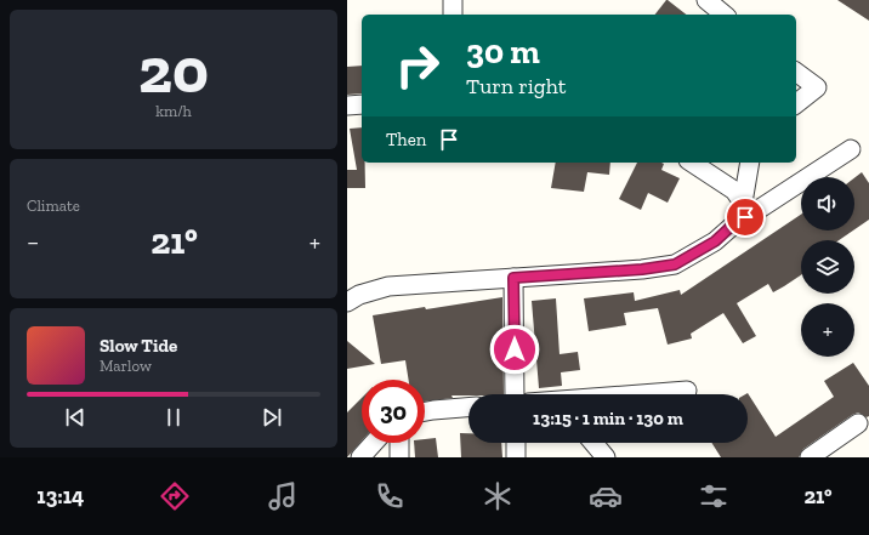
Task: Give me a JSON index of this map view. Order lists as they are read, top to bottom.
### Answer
{
  "page": {
    "tile": [
      ["20", "km/h"],
      "Climate"
    ],
    "turn": ["30 m", "Turn right"],
    "then": "Then",
    "map_buttons": "+",
    "heat": ["−", "21°", "+"],
    "song": ["Slow Tide", "Marlow"],
    "limit": "30",
    "trip": "13:15 · 1 min · 130 m",
    "tabs": ["13:14", "21°"]
  }
}
